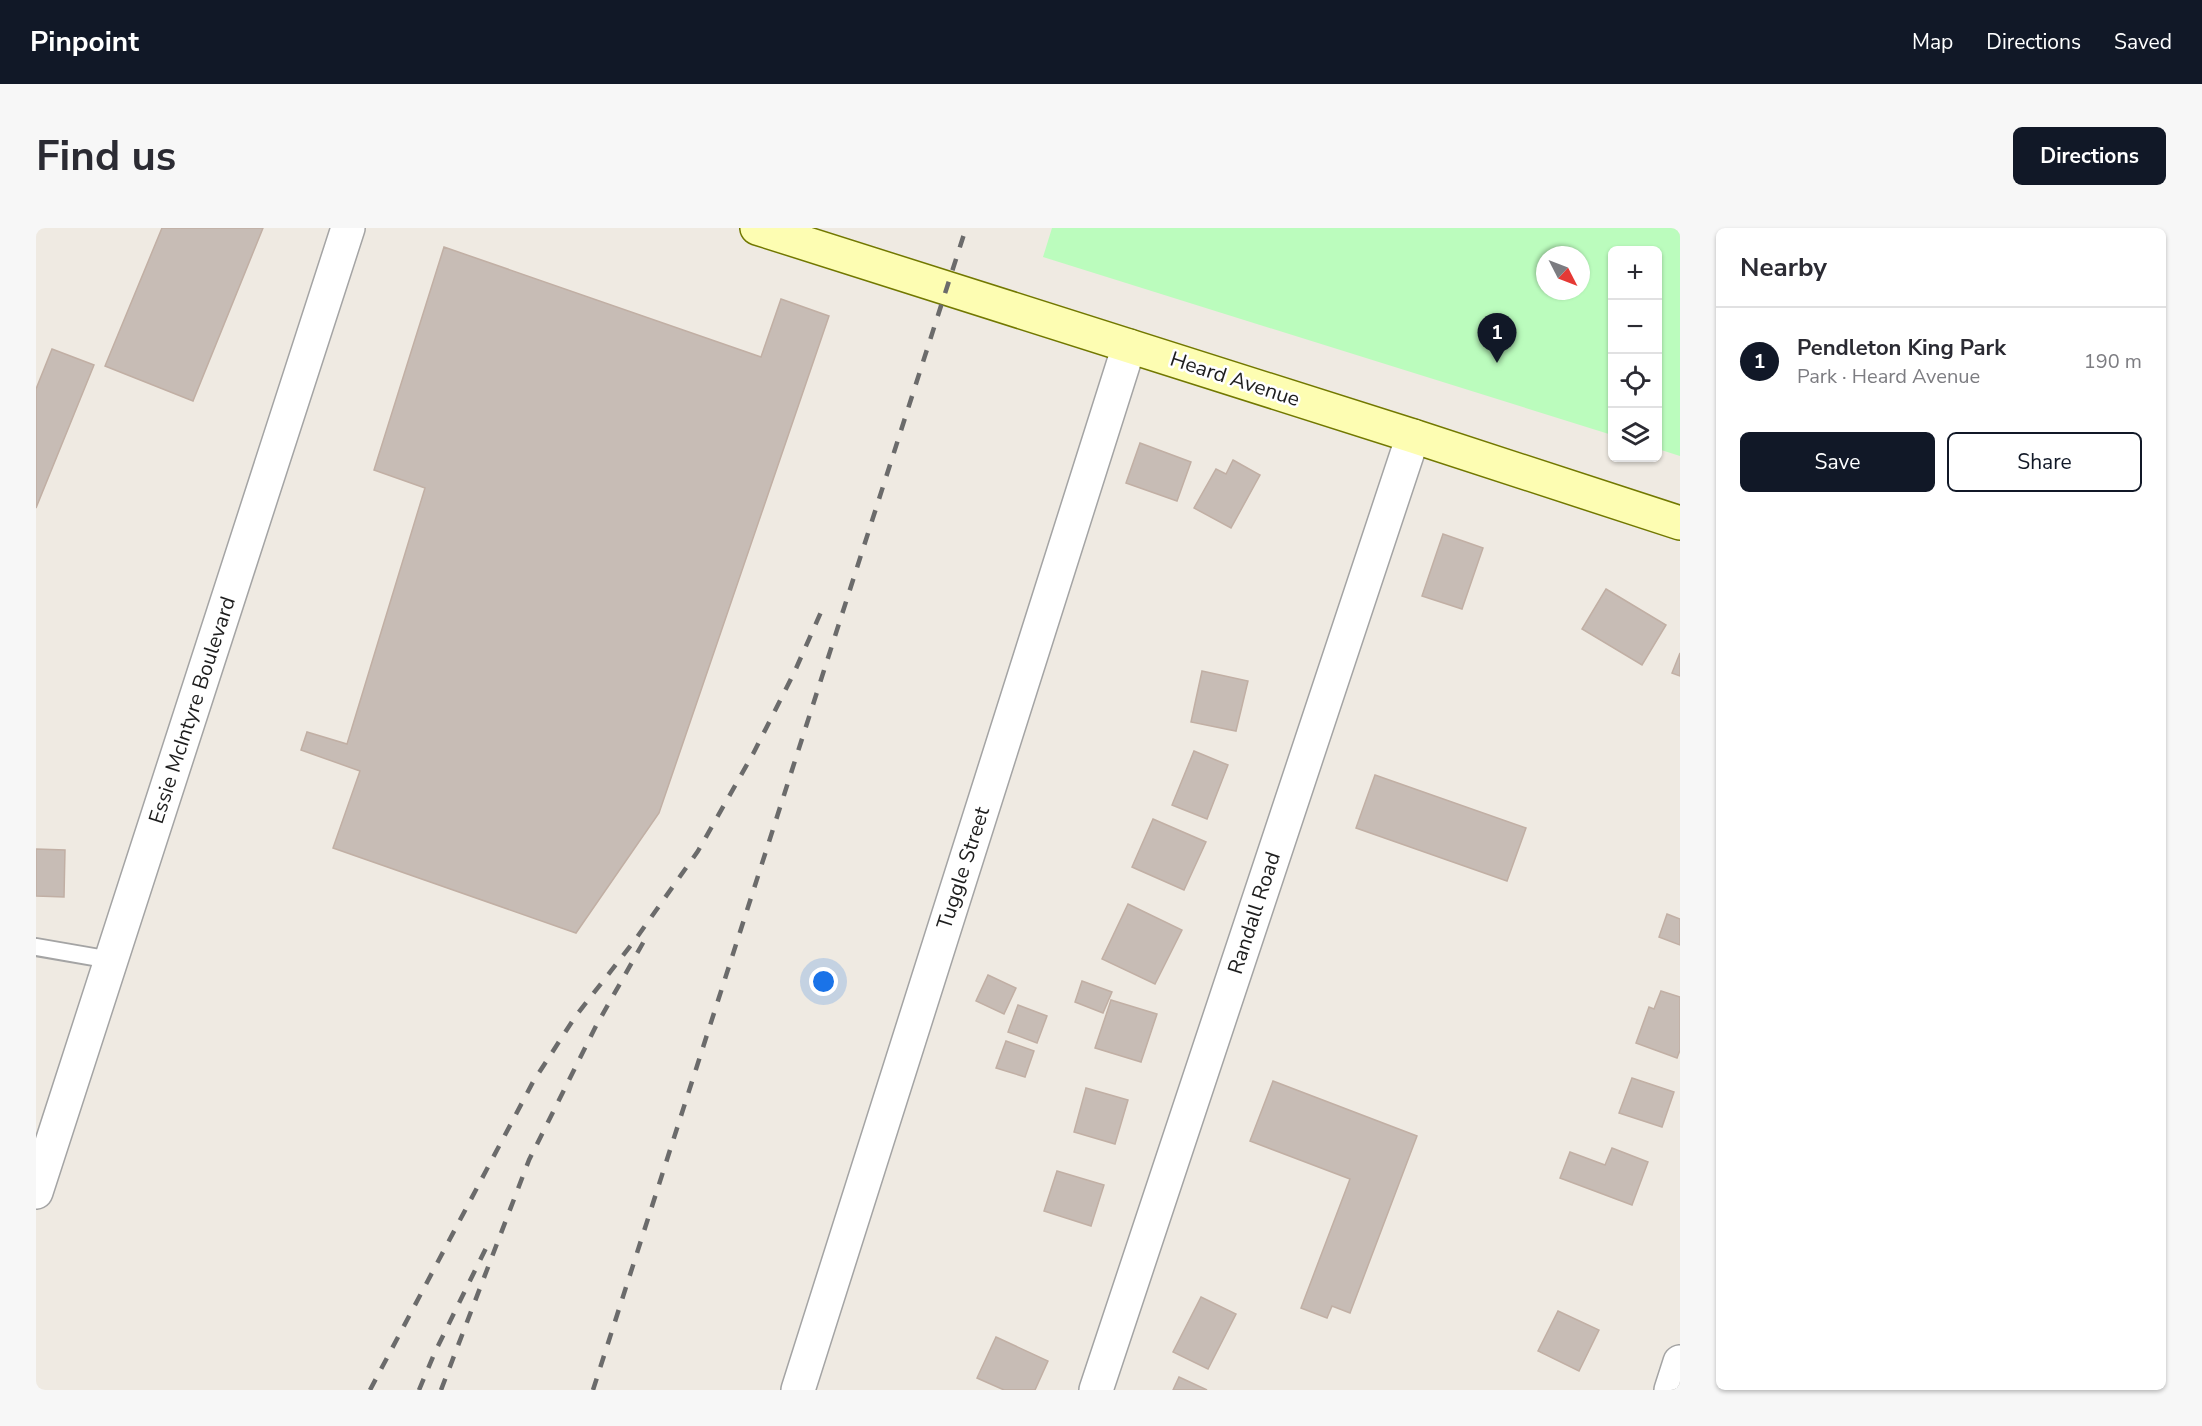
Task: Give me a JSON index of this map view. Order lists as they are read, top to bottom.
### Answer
{
  "streets": {
    "street": [
      "Heard Avenue",
      "Essie McIntyre Boulevard",
      "Tuggle Street",
      "Randall Road"
    ]
  },
  "crossings": [
    ["Heard Avenue", "Tuggle Street"],
    ["Heard Avenue", "Randall Road"]
  ],
  "north": "bottom right",
  "page": {
    "header": "Pinpoint",
    "nav": ["Map", "Directions", "Saved"],
    "buttons": [
      "Directions",
      ["Save", "Share"]
    ],
    "title": "Find us",
    "heading": "Nearby",
    "map_buttons": ["+", "−"],
    "list": [
      {
        "mark": "1",
        "name": "Pendleton King Park",
        "note": "Park · Heard Avenue",
        "value": "190 m"
      }
    ],
    "pins": "1"
  }
}
